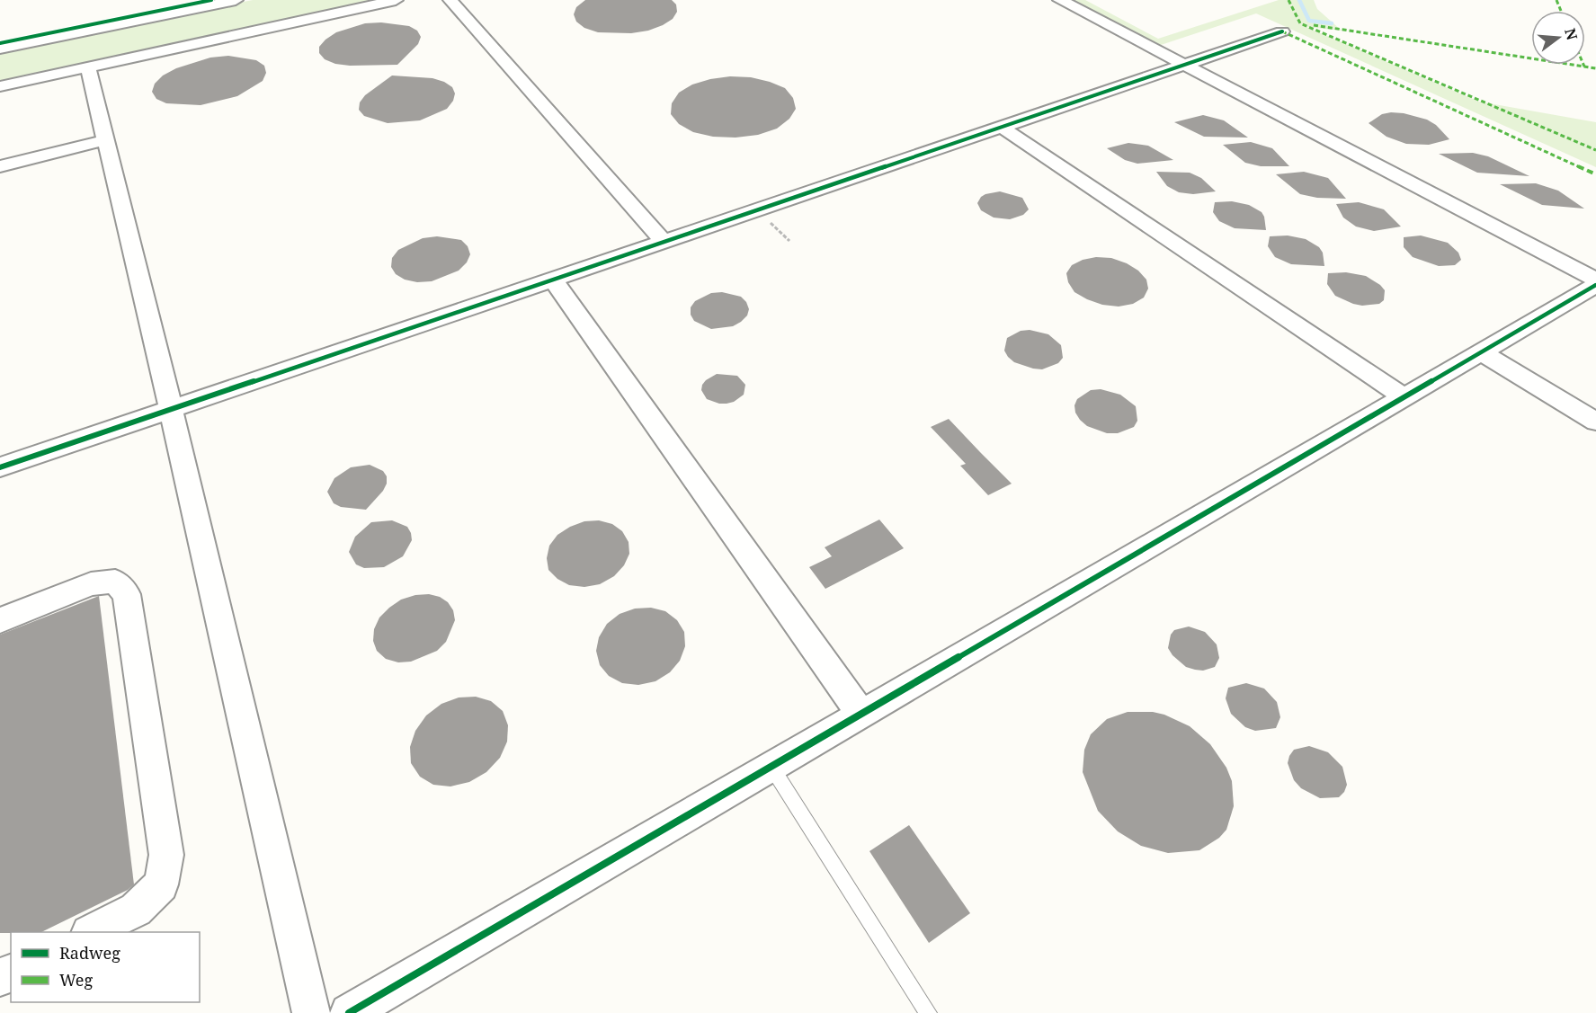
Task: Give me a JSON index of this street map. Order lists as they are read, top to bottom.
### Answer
{
  "legend": ["Radweg", "Weg"],
  "north": "right"
}
